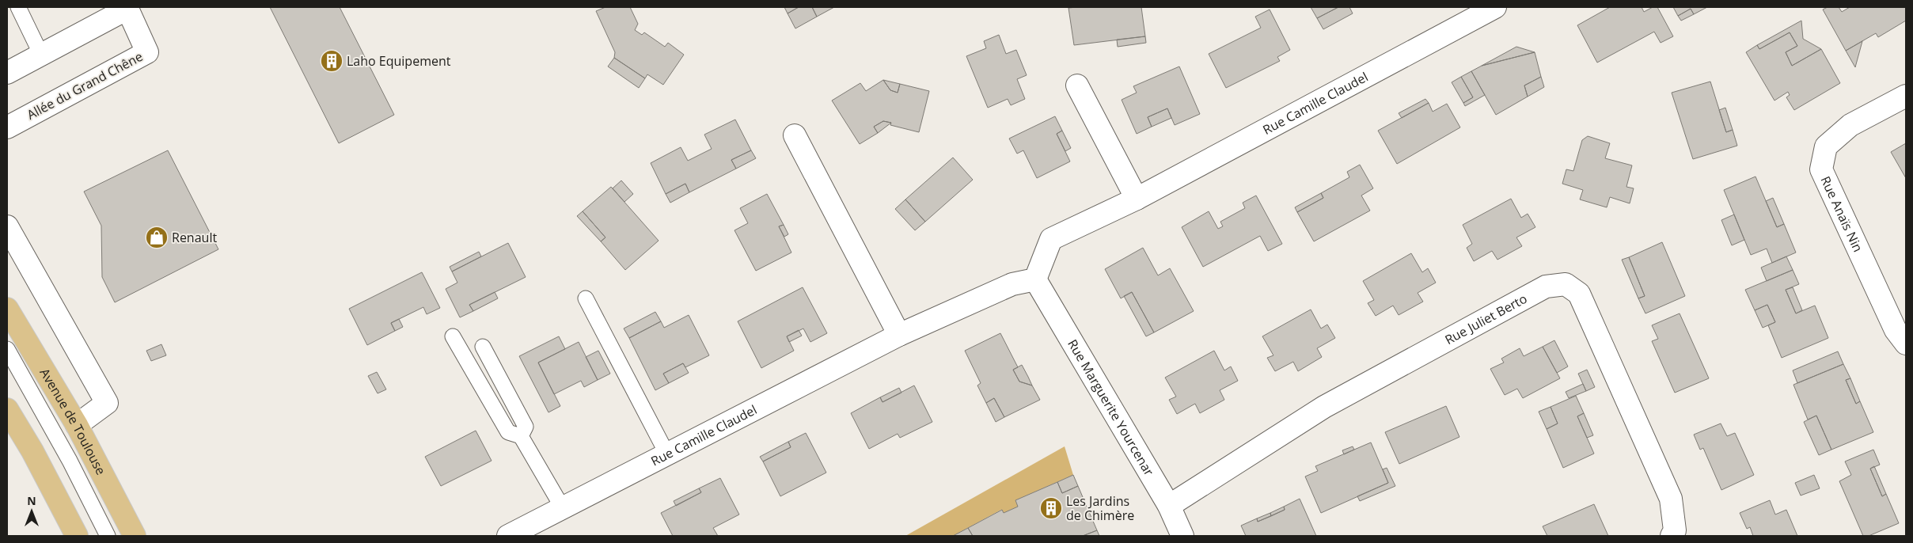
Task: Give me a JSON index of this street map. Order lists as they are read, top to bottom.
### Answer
{
  "streets": {
    "main road": ["Avenue de Toulouse"],
    "street": [
      "Allée du Grand Chêne",
      "Rue Camille Claudel",
      "Rue Anaïs Nin",
      "Rue Juliet Berto",
      "Rue Marguerite Yourcenar"
    ]
  },
  "crossings": [
    ["Rue Camille Claudel", "Rue Marguerite Yourcenar"],
    ["Rue Juliet Berto", "Rue Marguerite Yourcenar"]
  ],
  "places": {
    "building": ["Laho Equipement", "Les Jardins de Chimère"],
    "shop": ["Renault"]
  },
  "north": "top"
}
